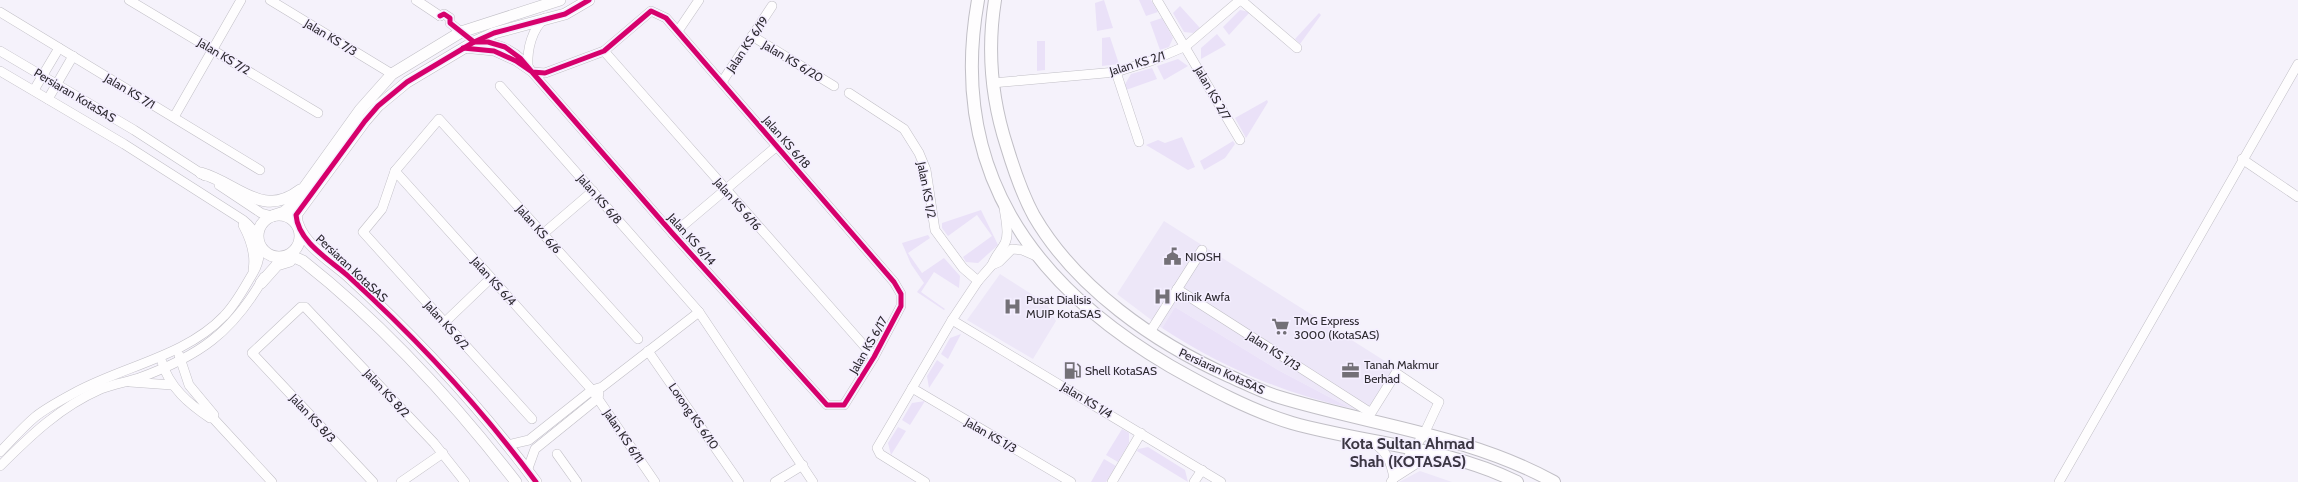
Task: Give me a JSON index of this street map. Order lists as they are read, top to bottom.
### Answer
{
  "streets": {
    "main road": ["Persiaran KotaSAS"],
    "street": [
      "Jalan KS 7/3",
      "Jalan KS 6/19",
      "Jalan KS 7/2",
      "Jalan KS 6/20",
      "Jalan KS 2/1",
      "Jalan KS 7/1",
      "Jalan KS 2/7",
      "Jalan KS 6/18",
      "Jalan KS 1/2",
      "Jalan KS 6/8",
      "Jalan KS 6/16",
      "Jalan KS 6/6",
      "Jalan KS 6/14",
      "Jalan KS 6/4",
      "Jalan KS 6/2",
      "Jalan KS 6/17",
      "Jalan KS 1/13",
      "Jalan KS 8/2",
      "Jalan KS 1/4",
      "Lorong KS 6/10",
      "Jalan KS 8/3",
      "Jalan KS 1/3",
      "Jalan KS 6/11"
    ]
  },
  "crossings": [
    ["Jalan KS 6/19", "Jalan KS 6/20"],
    ["Jalan KS 6/19", "Jalan KS 6/18"],
    ["Jalan KS 2/1", "Jalan KS 2/7"],
    ["Jalan KS 2/1", "Persiaran KotaSAS"],
    ["Persiaran KotaSAS", "Jalan KS 1/13"],
    ["Jalan KS 6/18", "Jalan KS 6/16"],
    ["Jalan KS 6/18", "Jalan KS 6/17"],
    ["Jalan KS 6/16", "Jalan KS 6/17"],
    ["Jalan KS 6/6", "Jalan KS 6/4"],
    ["Jalan KS 6/6", "Jalan KS 6/2"],
    ["Jalan KS 6/14", "Jalan KS 6/17"],
    ["Jalan KS 6/4", "Jalan KS 6/2"],
    ["Jalan KS 6/4", "Jalan KS 6/11"],
    ["Jalan KS 8/2", "Jalan KS 8/3"]
  ],
  "districts": ["Kota Sultan Ahmad Shah (KOTASAS)"],
  "places": {
    "public building": ["NIOSH"],
    "hospital": ["Klinik Awfa", "Pusat Dialisis MUIP KotaSAS"],
    "supermarket": ["TMG Express 3000 (KotaSAS)"],
    "fuel station": ["Shell KotaSAS"],
    "office": ["Tanah Makmur Berhad"]
  }
}
